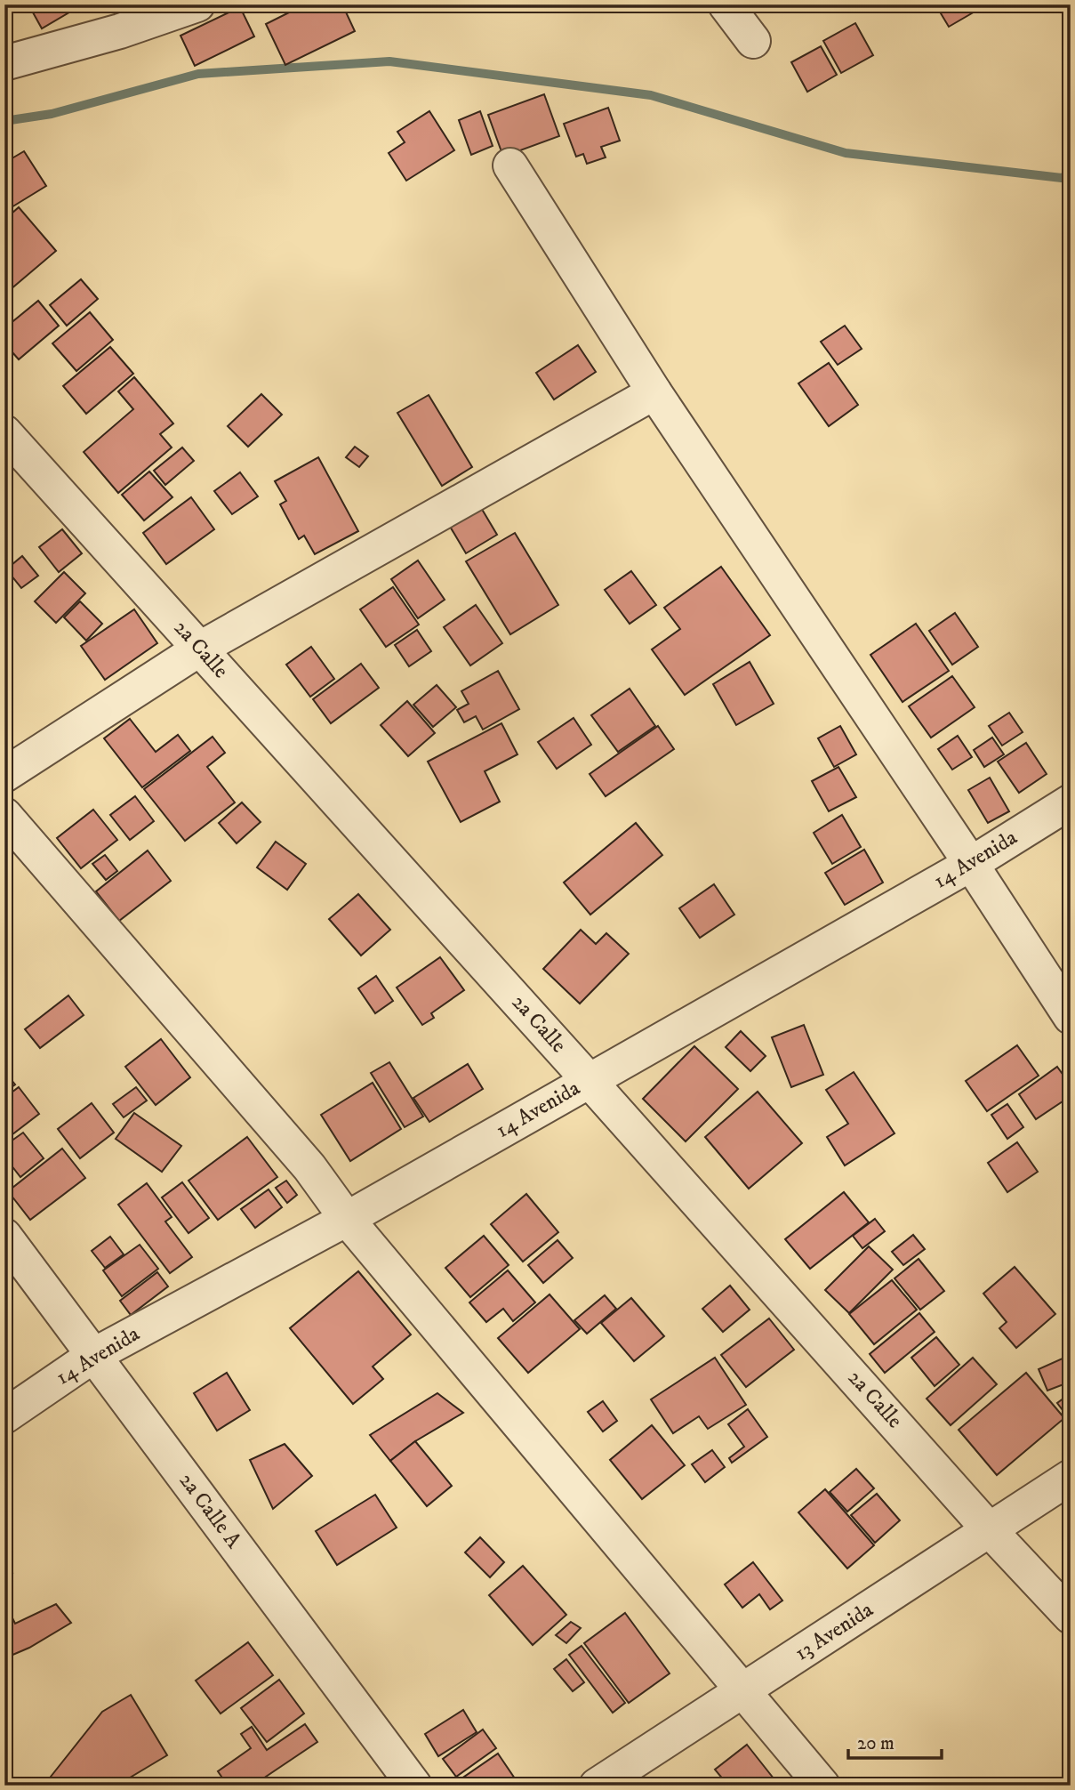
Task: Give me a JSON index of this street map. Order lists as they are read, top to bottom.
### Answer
{
  "streets": {
    "street": [
      "2a Calle",
      "14 Avenida",
      "2a Calle A",
      "13 Avenida"
    ]
  },
  "crossings": [
    ["2a Calle", "14 Avenida"],
    ["2a Calle", "13 Avenida"],
    ["14 Avenida", "2a Calle A"]
  ],
  "scale_bar": "20 m"
}
